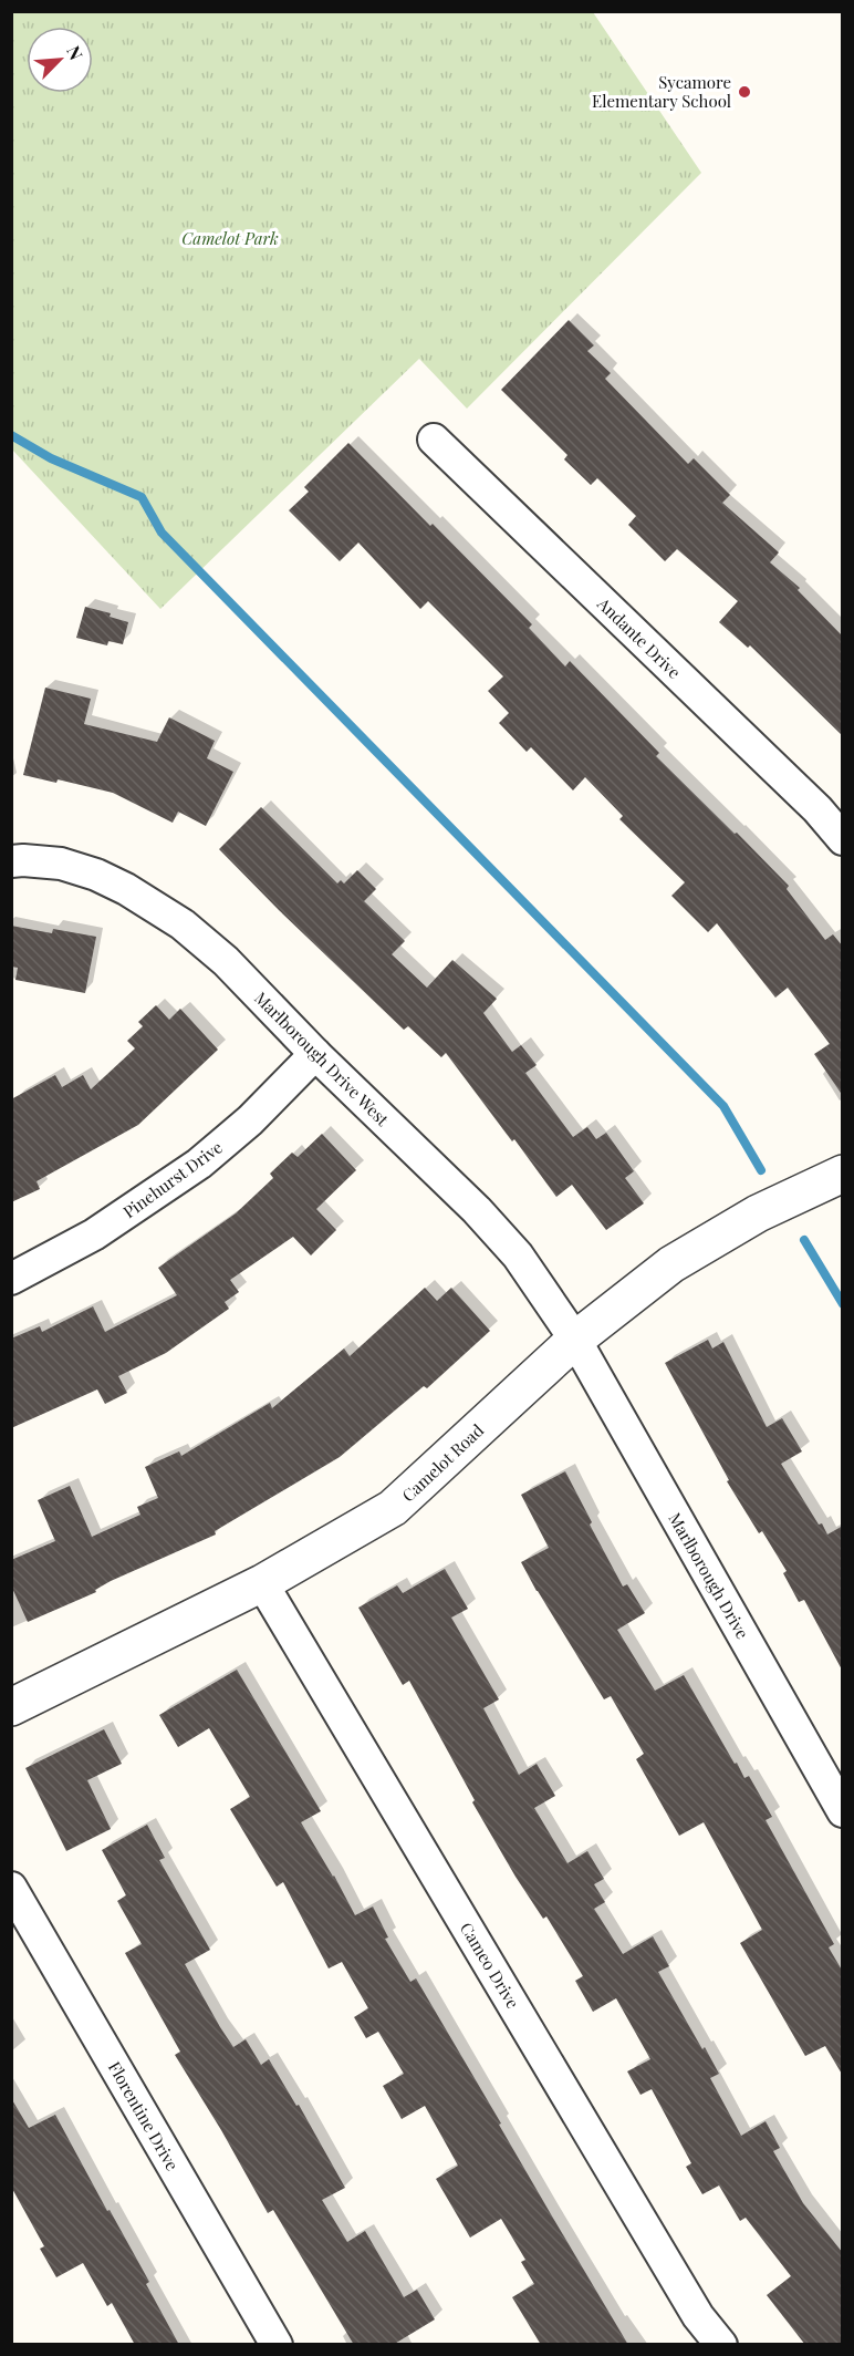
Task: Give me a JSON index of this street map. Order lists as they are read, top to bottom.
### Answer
{
  "streets": {
    "street": [
      "Andante Drive",
      "Marlborough Drive West",
      "Pinehurst Drive",
      "Camelot Road",
      "Marlborough Drive",
      "Cameo Drive",
      "Florentine Drive"
    ]
  },
  "crossings": [
    ["Marlborough Drive West", "Pinehurst Drive"],
    ["Marlborough Drive West", "Camelot Road"],
    ["Marlborough Drive West", "Marlborough Drive"],
    ["Camelot Road", "Marlborough Drive"],
    ["Camelot Road", "Cameo Drive"]
  ],
  "parks": ["Camelot Park"],
  "places": ["Sycamore Elementary School"],
  "north": "top right"
}
